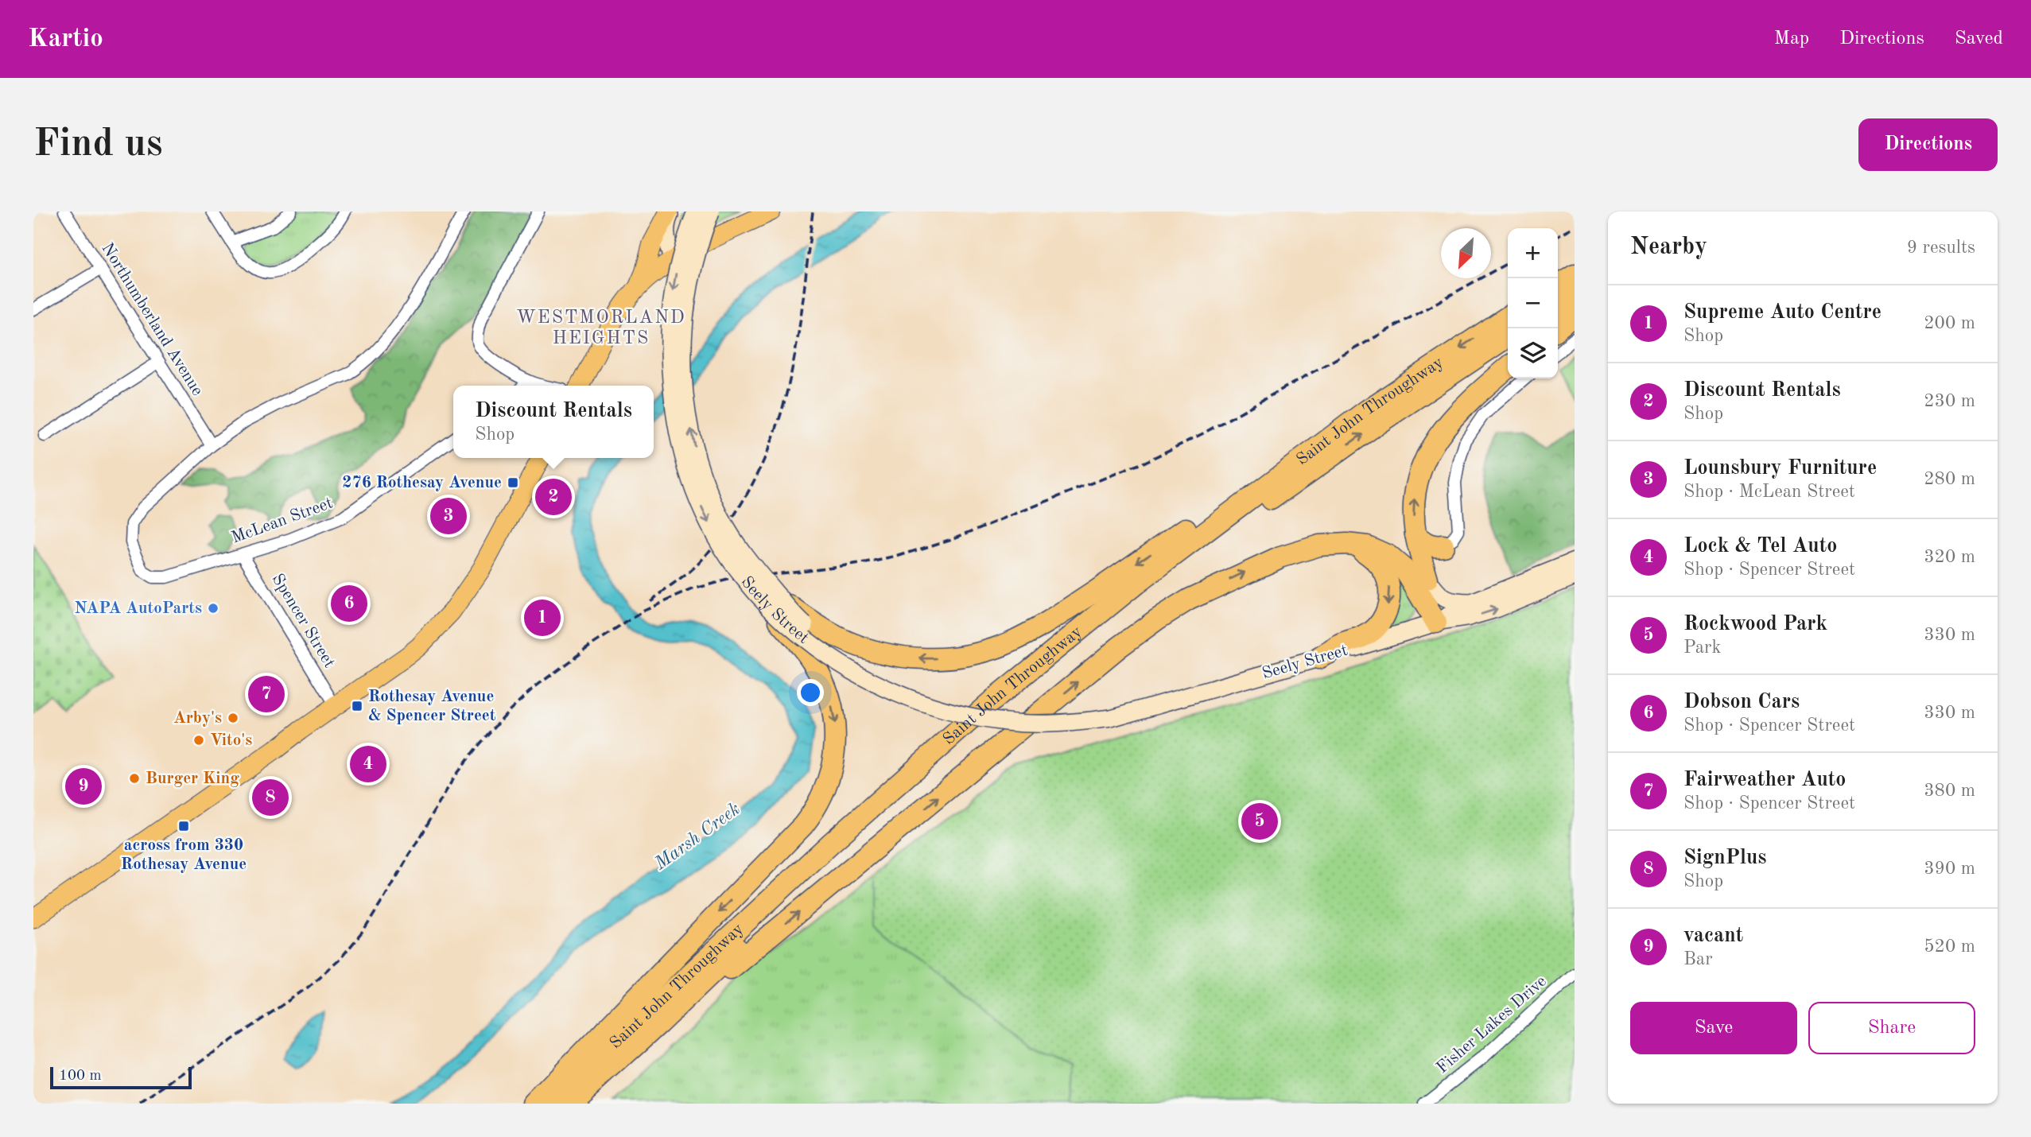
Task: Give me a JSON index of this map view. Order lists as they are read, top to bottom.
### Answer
{
  "streets": {
    "highway": ["Saint John Throughway"],
    "main road": ["Seely Street"],
    "street": [
      "Northumberland Avenue",
      "McLean Street",
      "Spencer Street",
      "Fisher Lakes Drive"
    ]
  },
  "crossings": [
    ["Northumberland Avenue", "McLean Street"],
    ["McLean Street", "Spencer Street"]
  ],
  "districts": ["WESTMORLAND HEIGHTS"],
  "water": ["Marsh Creek"],
  "places": {
    "transit": ["276 Rothesay Avenue", "Rothesay Avenue & Spencer Street", "across from 330 Rothesay Avenue"],
    "other": [
      "NAPA AutoParts",
      "Arby's",
      "Vito's",
      "Burger King"
    ]
  },
  "scale_bar": "100 m",
  "north": "bottom left",
  "page": {
    "header": "Kartio",
    "nav": ["Map", "Directions", "Saved"],
    "buttons": [
      "Directions",
      ["Save", "Share"]
    ],
    "title": "Find us",
    "heading": ["Nearby", "9 results"],
    "map_buttons": ["+", "−"],
    "list": [
      {
        "mark": "1",
        "name": "Supreme Auto Centre",
        "note": "Shop",
        "value": "200 m"
      },
      {
        "mark": "2",
        "name": "Discount Rentals",
        "note": "Shop",
        "value": "230 m"
      },
      {
        "mark": "3",
        "name": "Lounsbury Furniture",
        "note": "Shop · McLean Street",
        "value": "280 m"
      },
      {
        "mark": "4",
        "name": "Lock & Tel Auto",
        "note": "Shop · Spencer Street",
        "value": "320 m"
      },
      {
        "mark": "5",
        "name": "Rockwood Park",
        "note": "Park",
        "value": "330 m"
      },
      {
        "mark": "6",
        "name": "Dobson Cars",
        "note": "Shop · Spencer Street",
        "value": "330 m"
      },
      {
        "mark": "7",
        "name": "Fairweather Auto",
        "note": "Shop · Spencer Street",
        "value": "380 m"
      },
      {
        "mark": "8",
        "name": "SignPlus",
        "note": "Shop",
        "value": "390 m"
      },
      {
        "mark": "9",
        "name": "vacant",
        "note": "Bar",
        "value": "520 m"
      }
    ],
    "popup": ["Discount Rentals", "Shop"],
    "pins": [
      "2",
      "3",
      "6",
      "1",
      "7",
      "4",
      "9",
      "8",
      "5"
    ],
    "scale": "100 m"
  }
}
